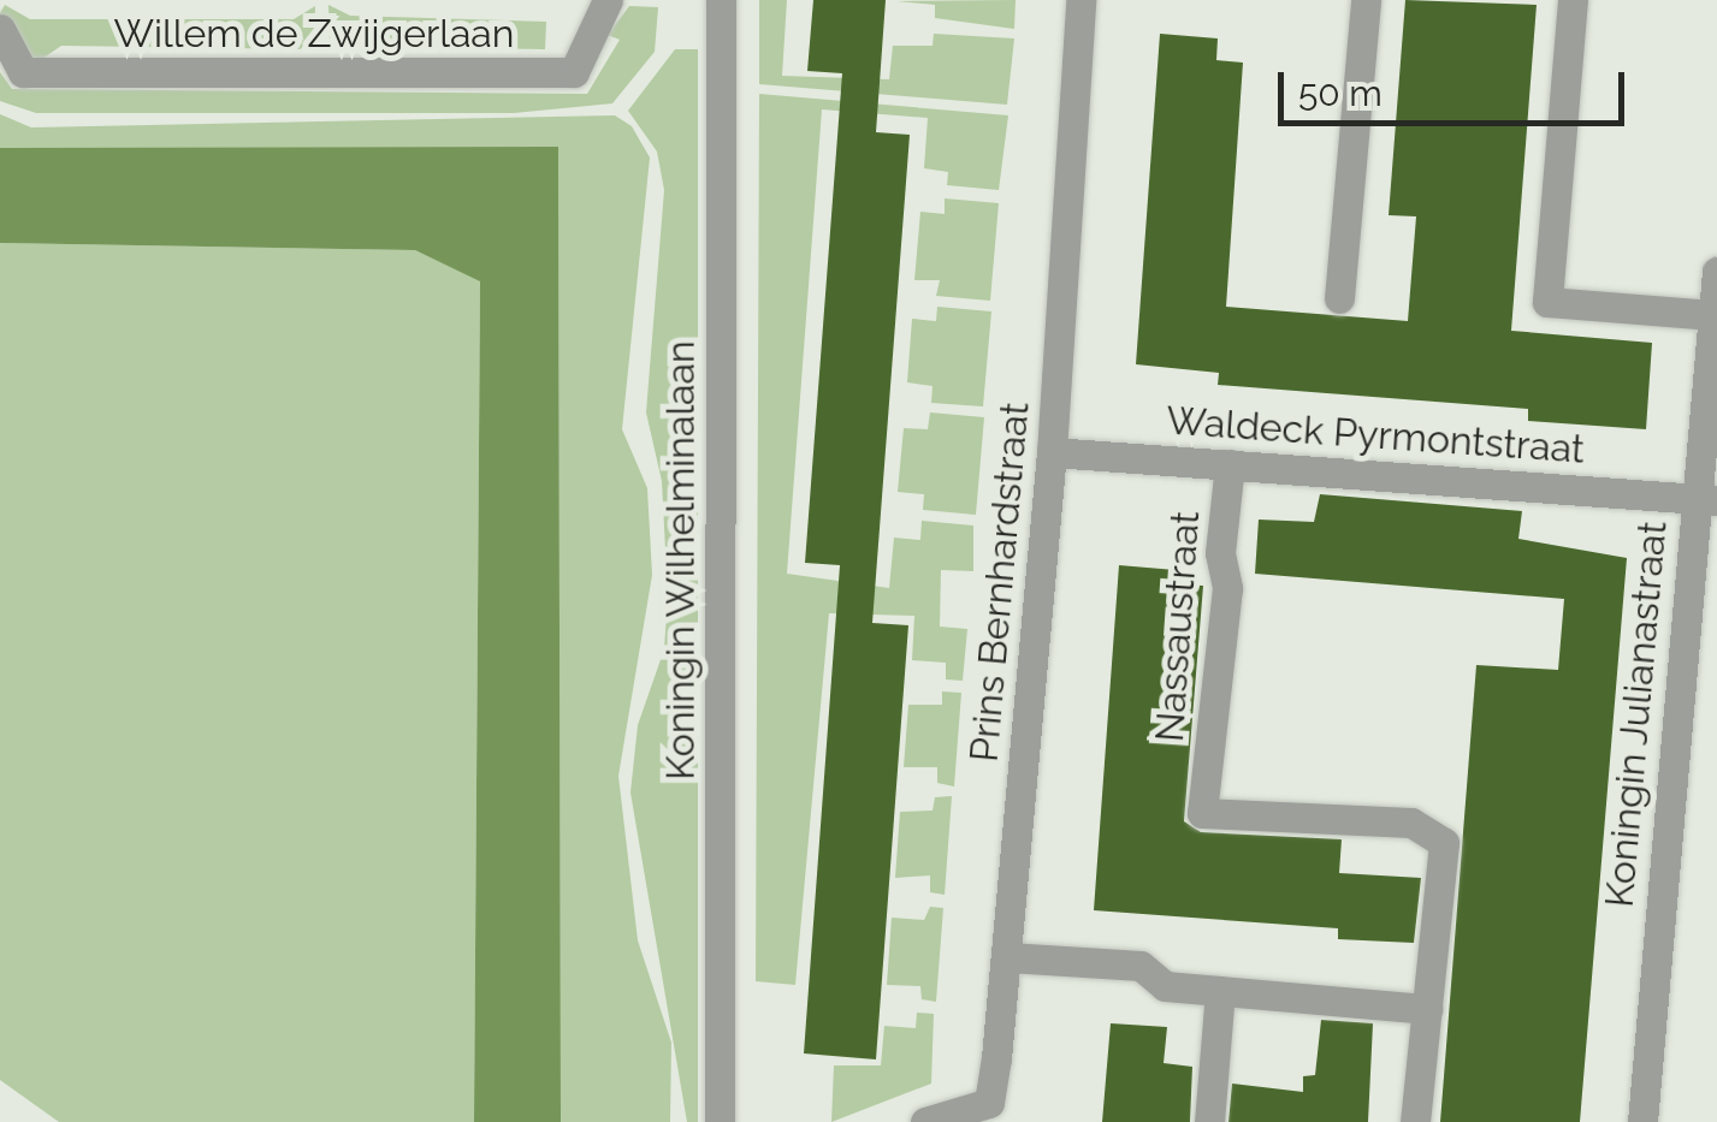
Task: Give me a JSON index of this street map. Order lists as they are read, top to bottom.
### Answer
{
  "streets": {
    "street": [
      "Willem de Zwijgerlaan",
      "Waldeck Pyrmontstraat",
      "Koningin Wilhelminalaan",
      "Prins Bernhardstraat",
      "Nassaustraat",
      "Koningin Julianastraat"
    ]
  },
  "crossings": [
    ["Waldeck Pyrmontstraat", "Prins Bernhardstraat"],
    ["Waldeck Pyrmontstraat", "Nassaustraat"],
    ["Waldeck Pyrmontstraat", "Koningin Julianastraat"]
  ],
  "scale_bar": "50 m"
}
